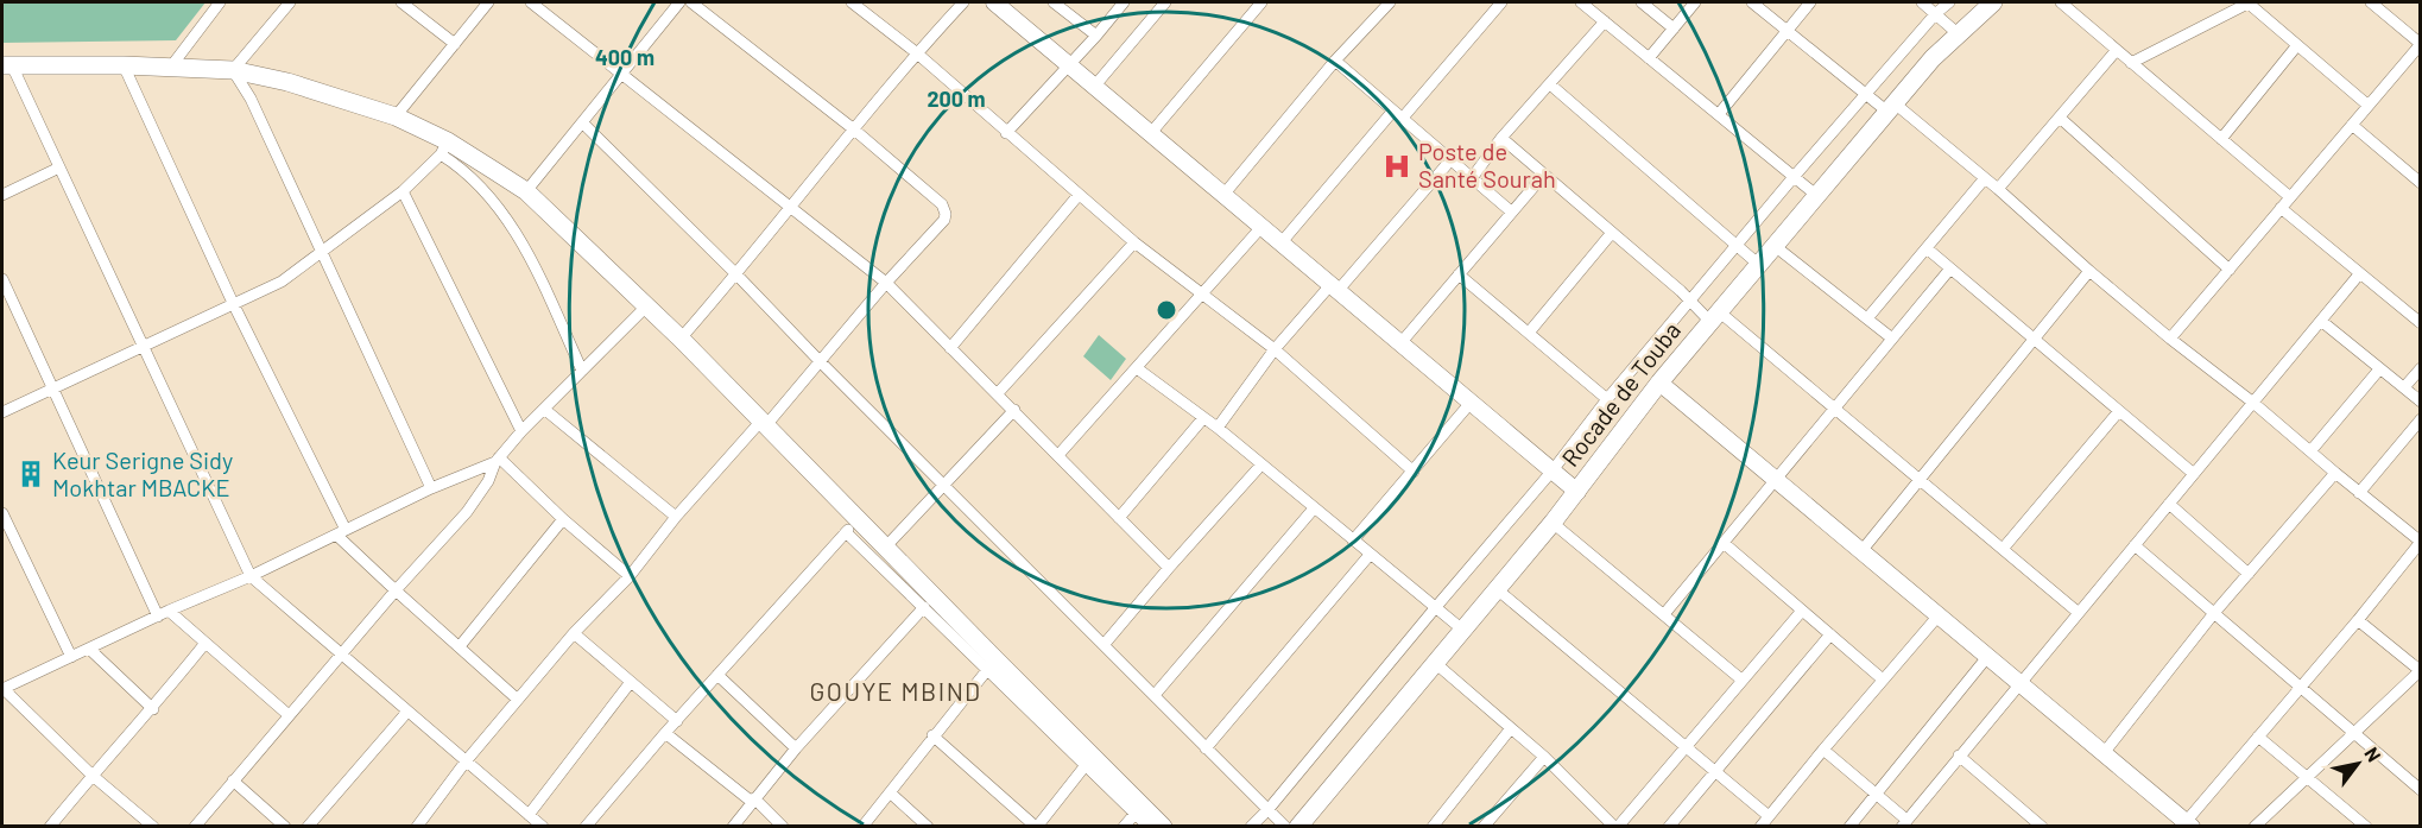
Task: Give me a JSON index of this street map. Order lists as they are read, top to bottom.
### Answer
{
  "streets": {
    "main road": ["Rocade de Touba"]
  },
  "districts": ["GOUYE MBIND"],
  "places": {
    "hospital": ["Poste de Santé Sourah"],
    "building": ["Keur Serigne Sidy Mokhtar MBACKE"]
  },
  "north": "top right",
  "rings": ["400 m", "200 m"]
}
